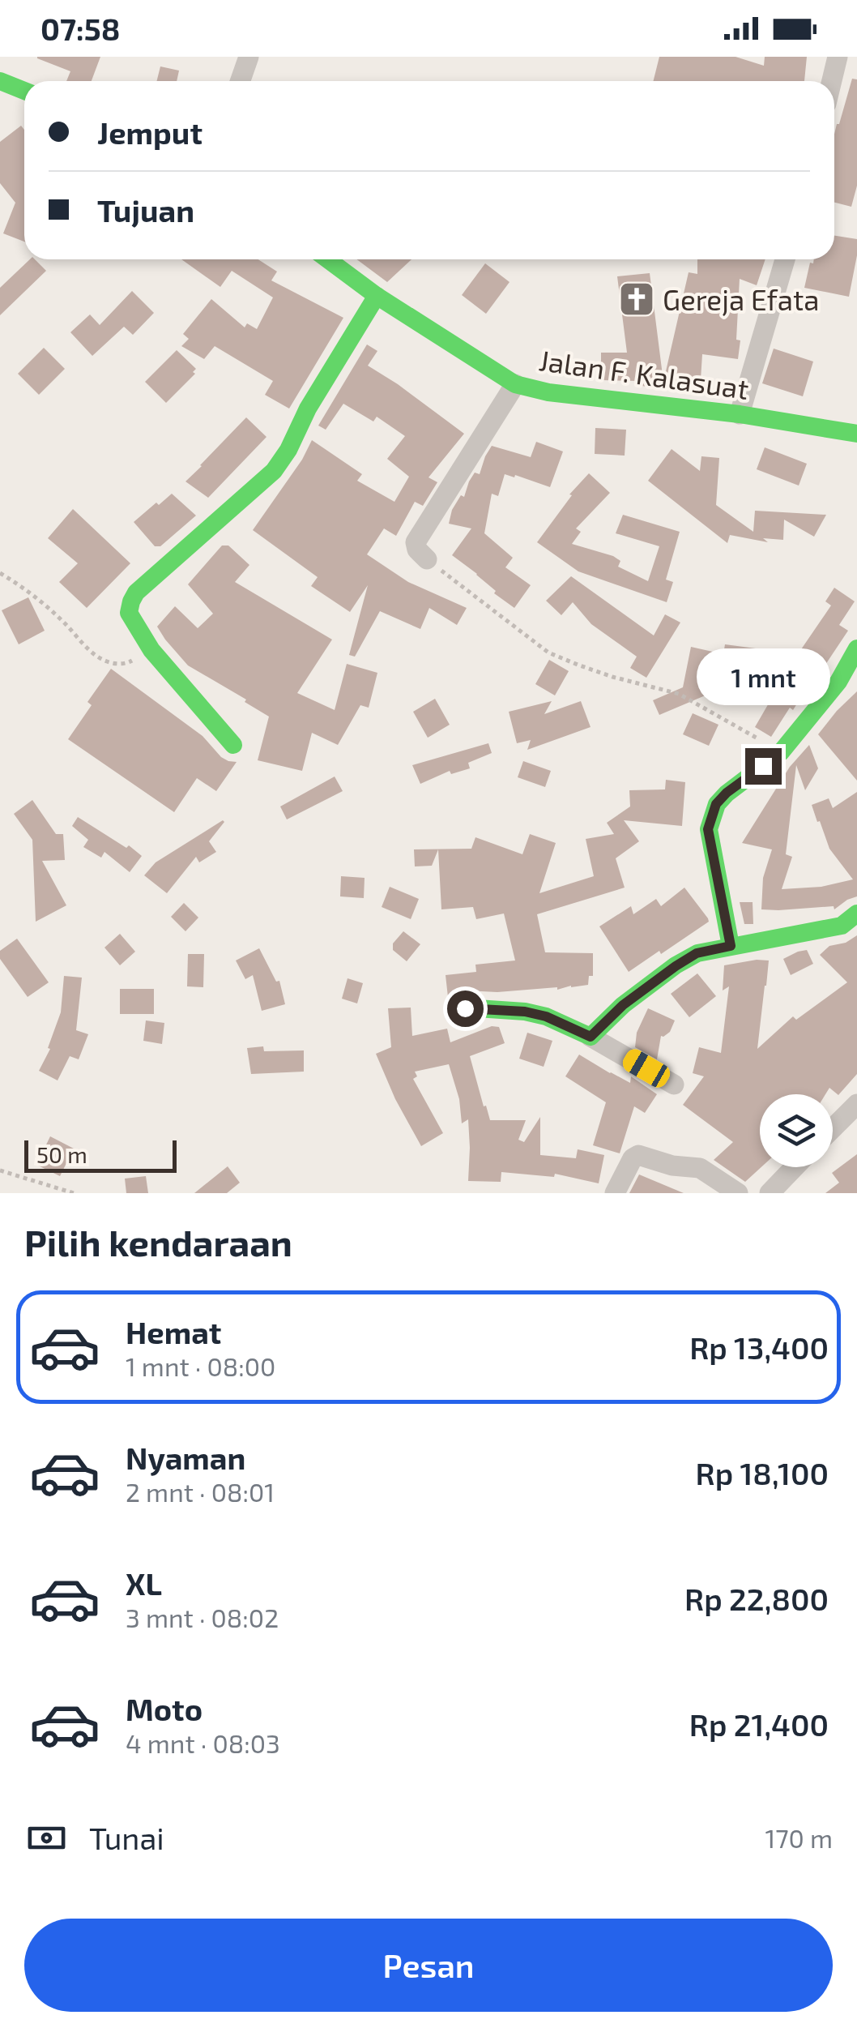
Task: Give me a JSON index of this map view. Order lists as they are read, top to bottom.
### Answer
{
  "streets": {
    "street": ["Jalan F. Kalasuat"]
  },
  "places": {
    "church": ["Gereja Efata"]
  },
  "scale_bar": "50 m",
  "page": {
    "status": "07:58",
    "banner": ["Jemput", "Tujuan"],
    "bubble": "1 mnt",
    "scale": "50 m",
    "heading": "Pilih kendaraan",
    "list": [
      {
        "name": "Hemat",
        "note": "1 mnt · 08:00",
        "value": "Rp 13,400"
      },
      {
        "name": "Nyaman",
        "note": "2 mnt · 08:01",
        "value": "Rp 18,100"
      },
      {
        "name": "XL",
        "note": "3 mnt · 08:02",
        "value": "Rp 22,800"
      },
      {
        "name": "Moto",
        "note": "4 mnt · 08:03",
        "value": "Rp 21,400"
      }
    ],
    "pay": ["Tunai", "170 m"],
    "buttons": "Pesan"
  }
}
